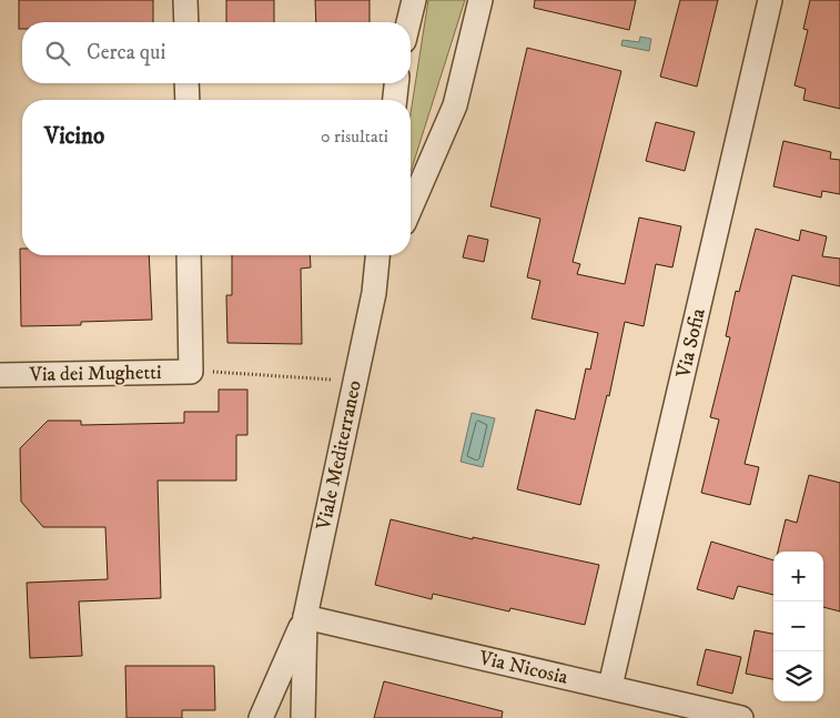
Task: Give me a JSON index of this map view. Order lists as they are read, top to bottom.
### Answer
{
  "streets": {
    "street": [
      "Via Sofia",
      "Via dei Mughetti",
      "Viale Mediterraneo",
      "Via Nicosia"
    ]
  },
  "crossings": [
    ["Via Sofia", "Via Nicosia"],
    ["Viale Mediterraneo", "Via Nicosia"]
  ],
  "page": {
    "search": "Cerca qui",
    "heading": ["Vicino", "0 risultati"],
    "map_buttons": ["+", "−"]
  }
}
